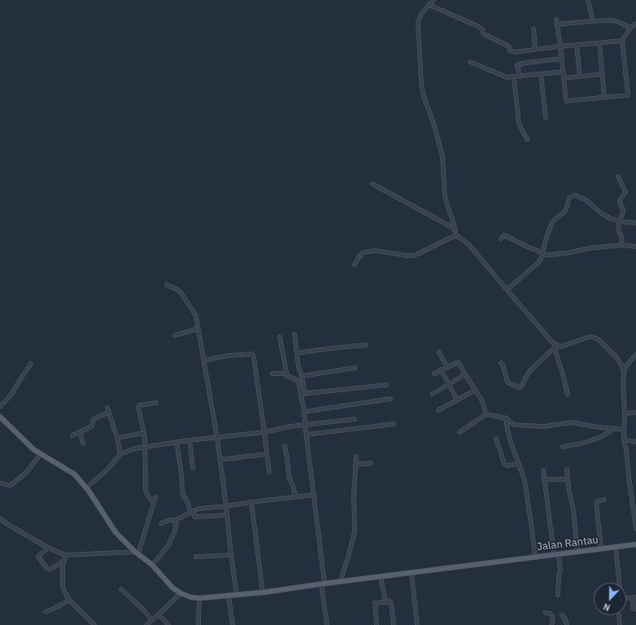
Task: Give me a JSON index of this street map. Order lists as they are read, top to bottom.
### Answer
{
  "streets": {
    "main road": ["Jalan Rantau"]
  },
  "north": "bottom"
}
